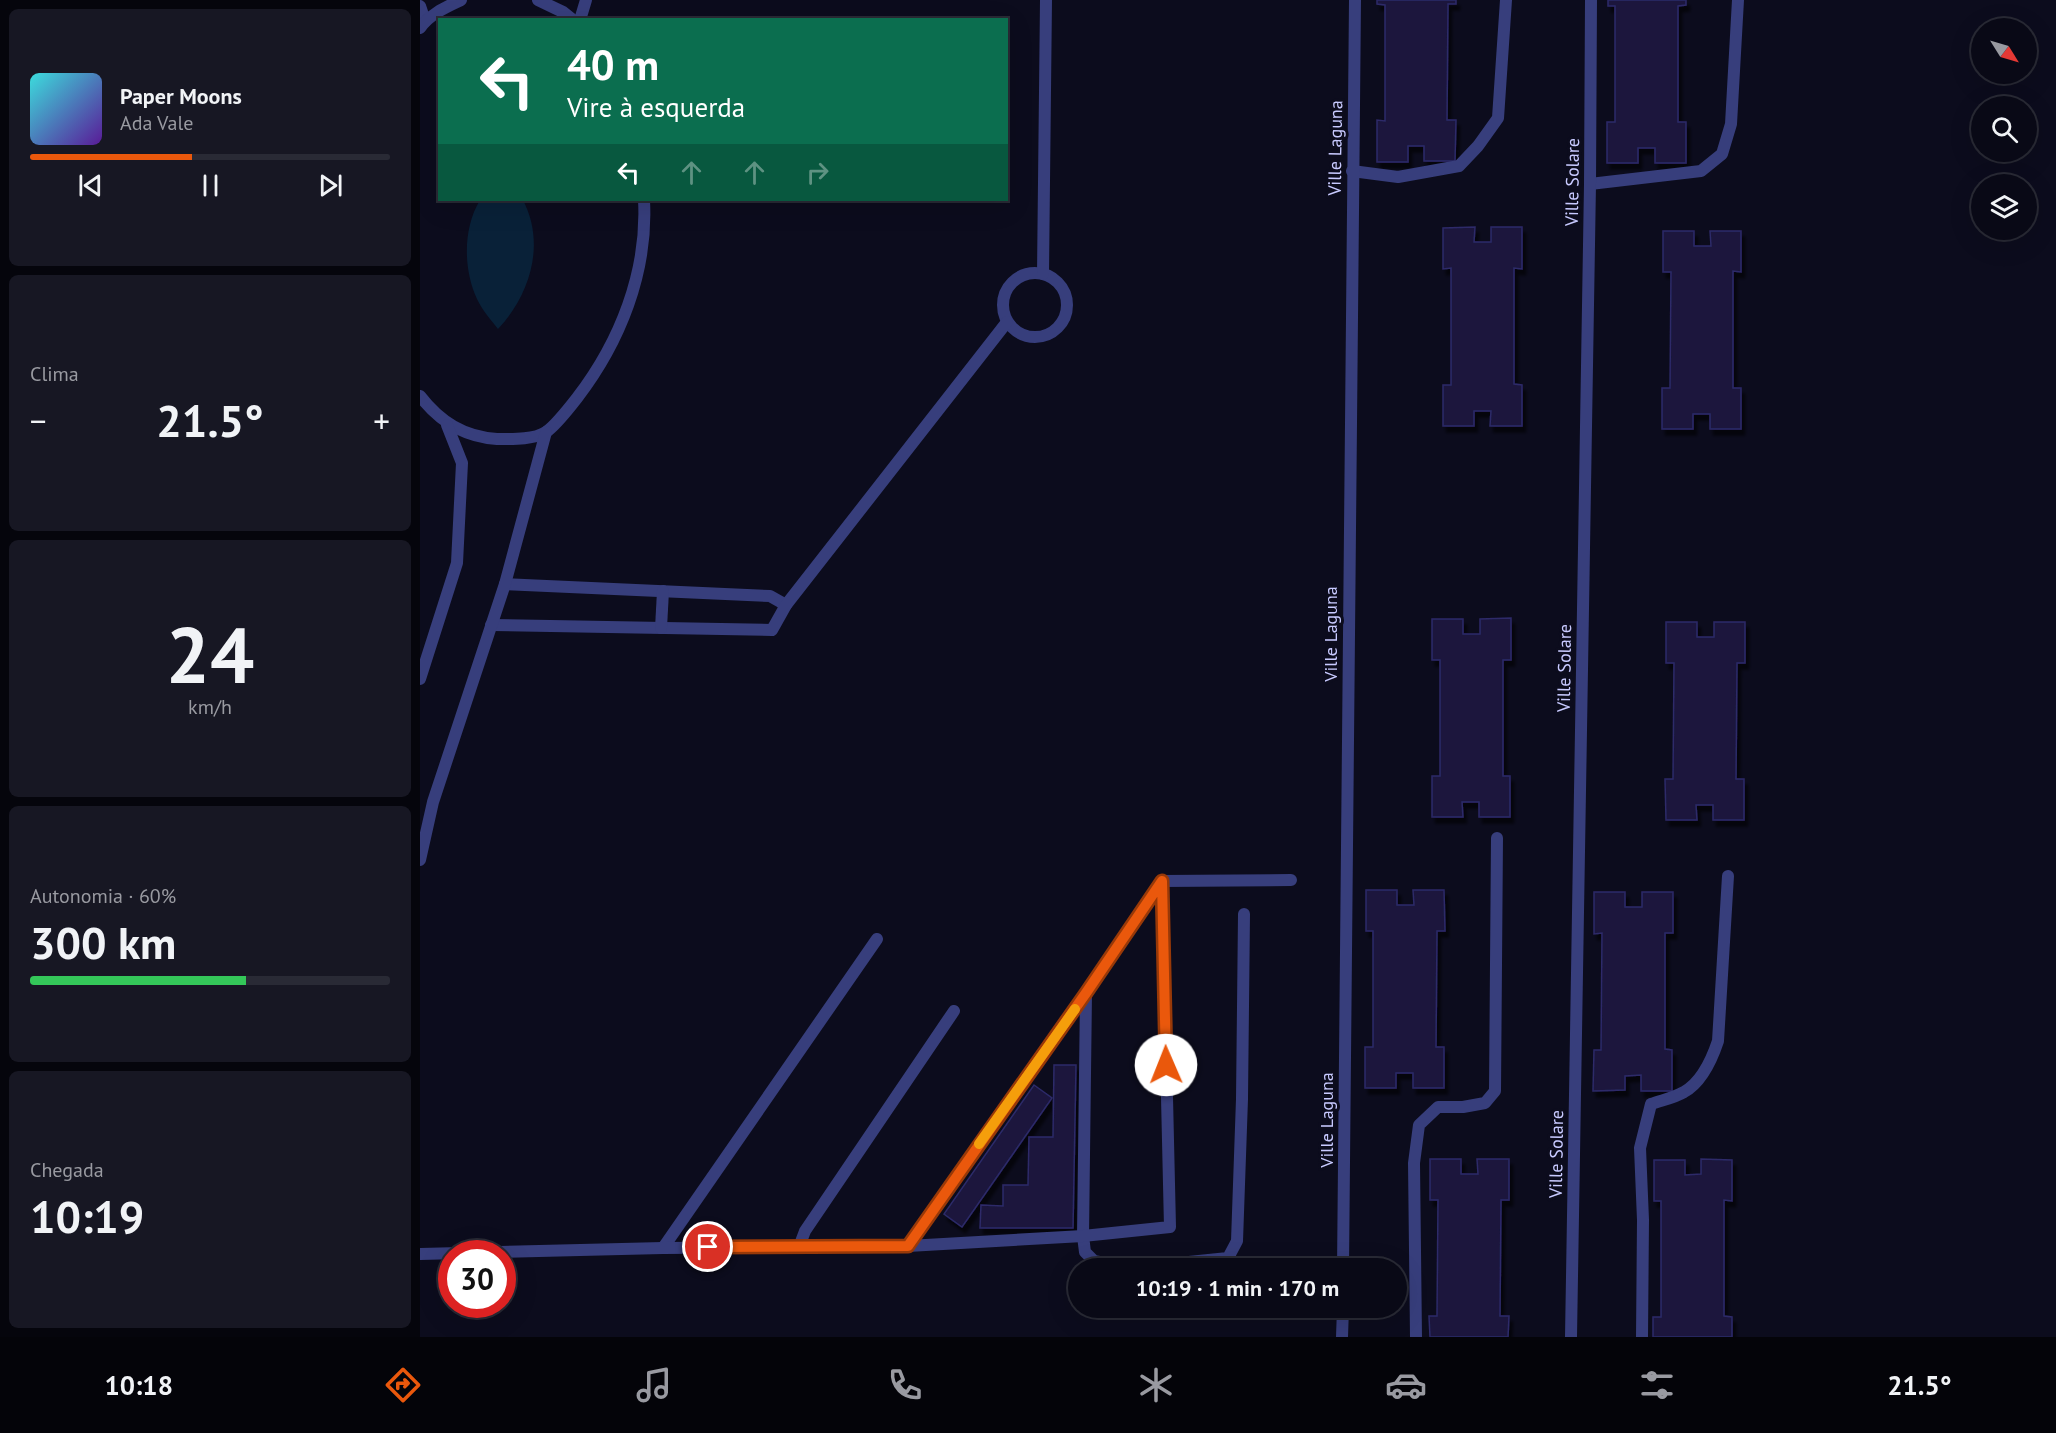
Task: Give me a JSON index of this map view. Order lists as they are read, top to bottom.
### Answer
{
  "streets": {
    "street": ["Ville Laguna", "Ville Solare"]
  },
  "north": "bottom right",
  "page": {
    "turn": ["40 m", "Vire à esquerda"],
    "song": ["Paper Moons", "Ada Vale"],
    "tile": [
      "Clima",
      ["24", "km/h"],
      ["Autonomia · 60%", "300 km"],
      ["Chegada", "10:19"]
    ],
    "heat": ["−", "21.5°", "+"],
    "limit": "30",
    "trip": "10:19 · 1 min · 170 m",
    "tabs": ["10:18", "21.5°"]
  }
}
